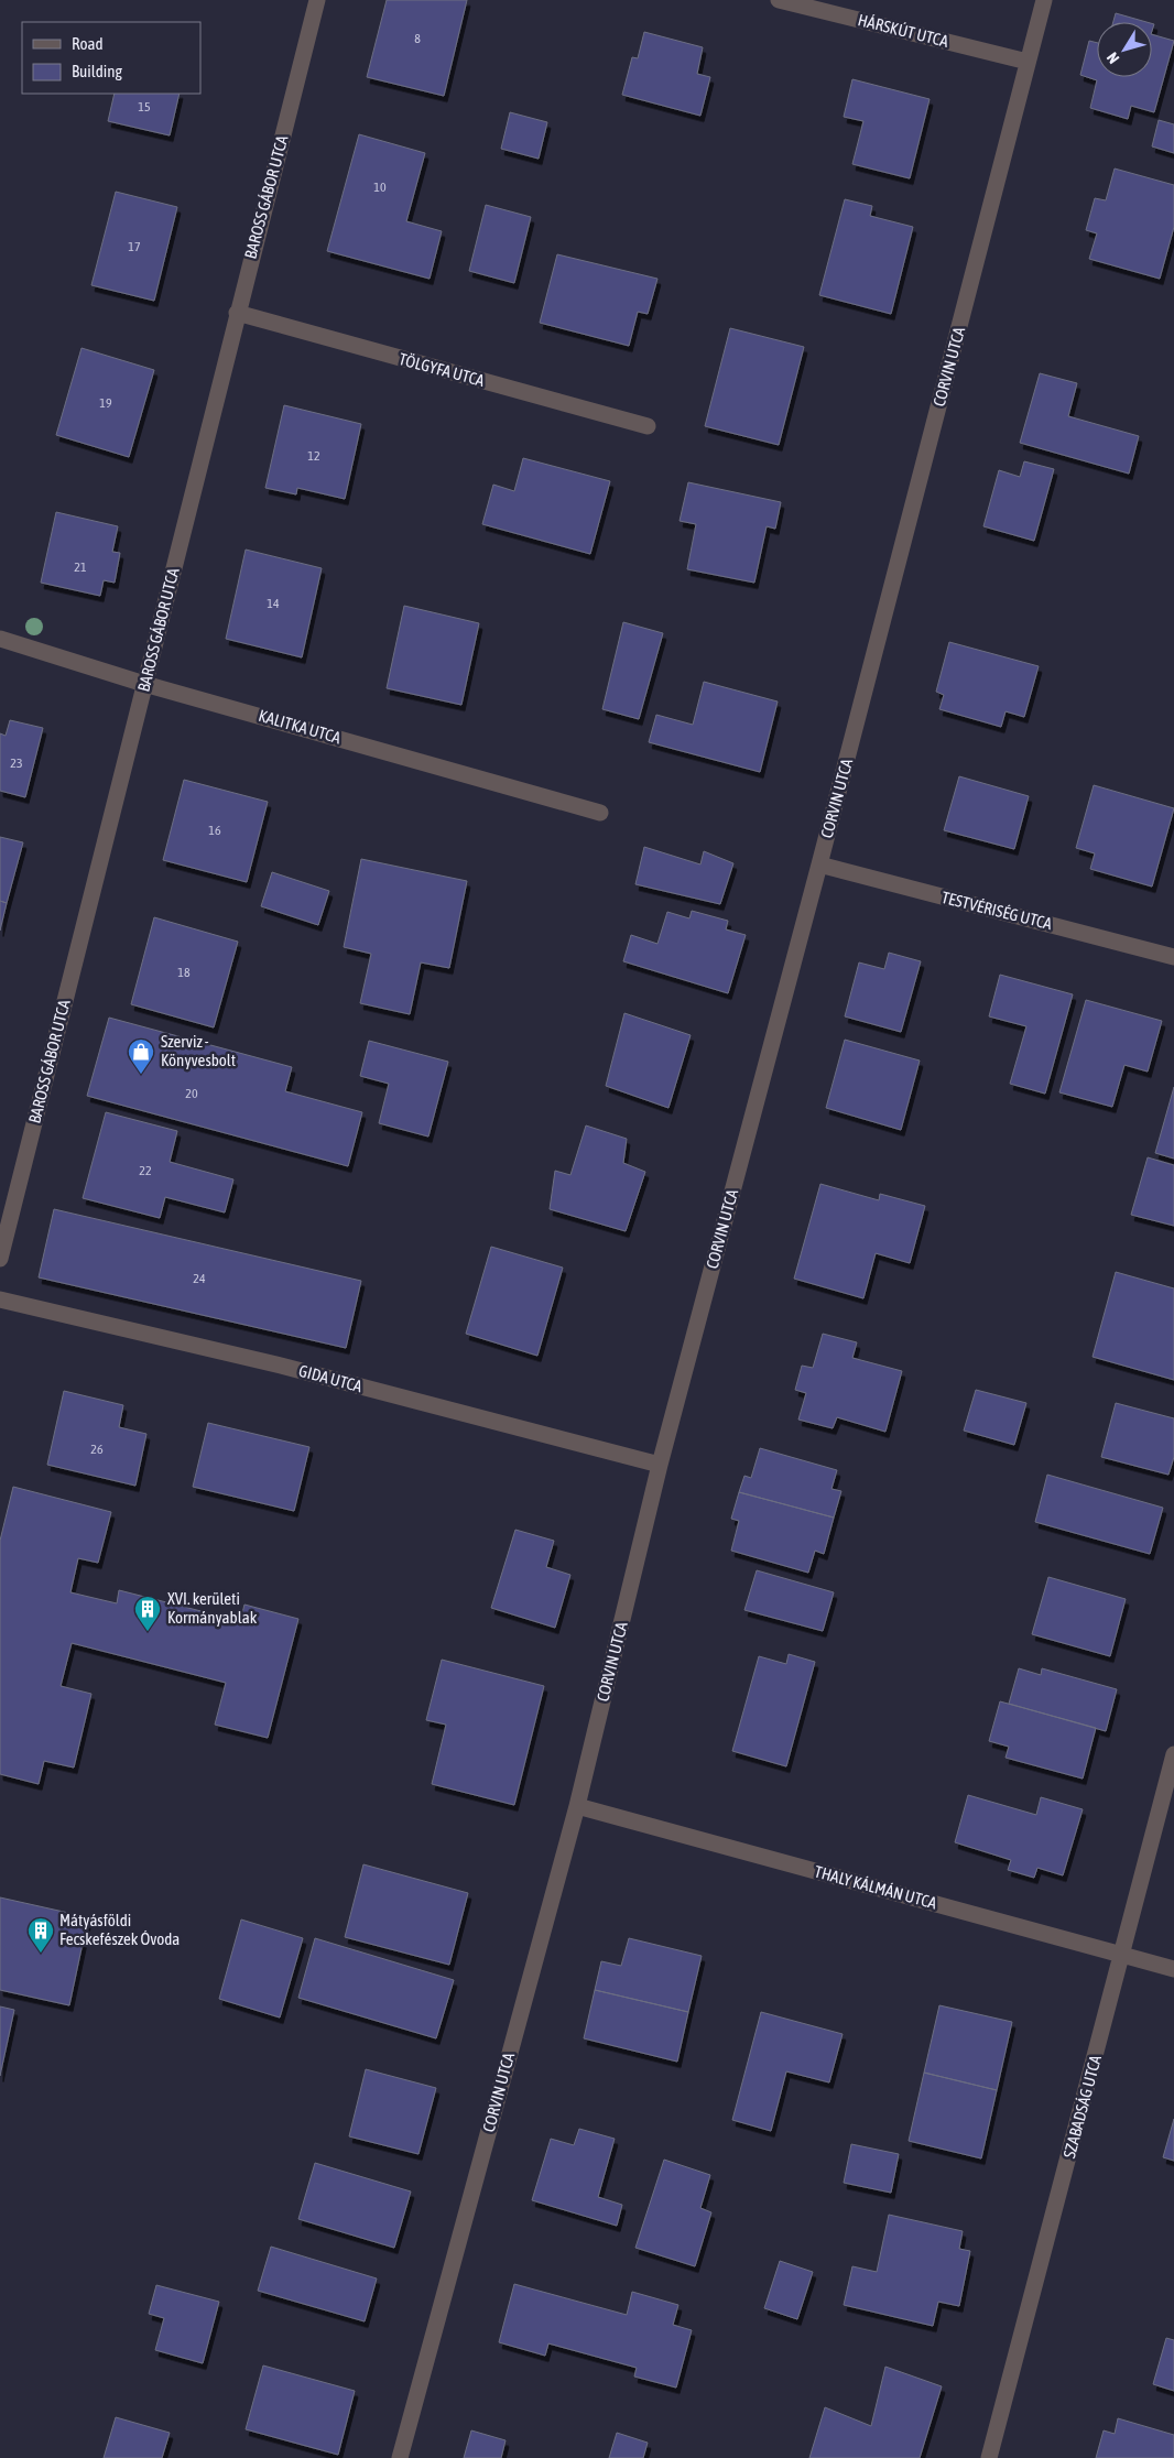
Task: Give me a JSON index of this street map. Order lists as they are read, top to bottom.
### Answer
{
  "streets": {
    "street": [
      "HÁRSKÚT UTCA",
      "BAROSS GÁBOR UTCA",
      "CORVIN UTCA",
      "TÖLGYFA UTCA",
      "KALITKA UTCA",
      "TESTVÉRISÉG UTCA",
      "GIDA UTCA",
      "THALY KÁLMÁN UTCA",
      "SZABADSÁG UTCA"
    ]
  },
  "crossings": [
    ["HÁRSKÚT UTCA", "CORVIN UTCA"],
    ["BAROSS GÁBOR UTCA", "TÖLGYFA UTCA"],
    ["BAROSS GÁBOR UTCA", "KALITKA UTCA"],
    ["CORVIN UTCA", "TESTVÉRISÉG UTCA"],
    ["CORVIN UTCA", "GIDA UTCA"],
    ["CORVIN UTCA", "THALY KÁLMÁN UTCA"],
    ["THALY KÁLMÁN UTCA", "SZABADSÁG UTCA"]
  ],
  "places": {
    "shop": ["Szerviz - Könyvesbolt"],
    "building": ["XVI. kerületi Kormányablak", "Mátyásföldi Fecskefészek Óvoda"]
  },
  "house_numbers": [
    "8",
    "15",
    "10",
    "17",
    "19",
    "12",
    "21",
    "14",
    "23",
    "16",
    "18",
    "20",
    "22",
    "24",
    "26"
  ],
  "legend": ["Road", "Building"],
  "north": "bottom left"
}
